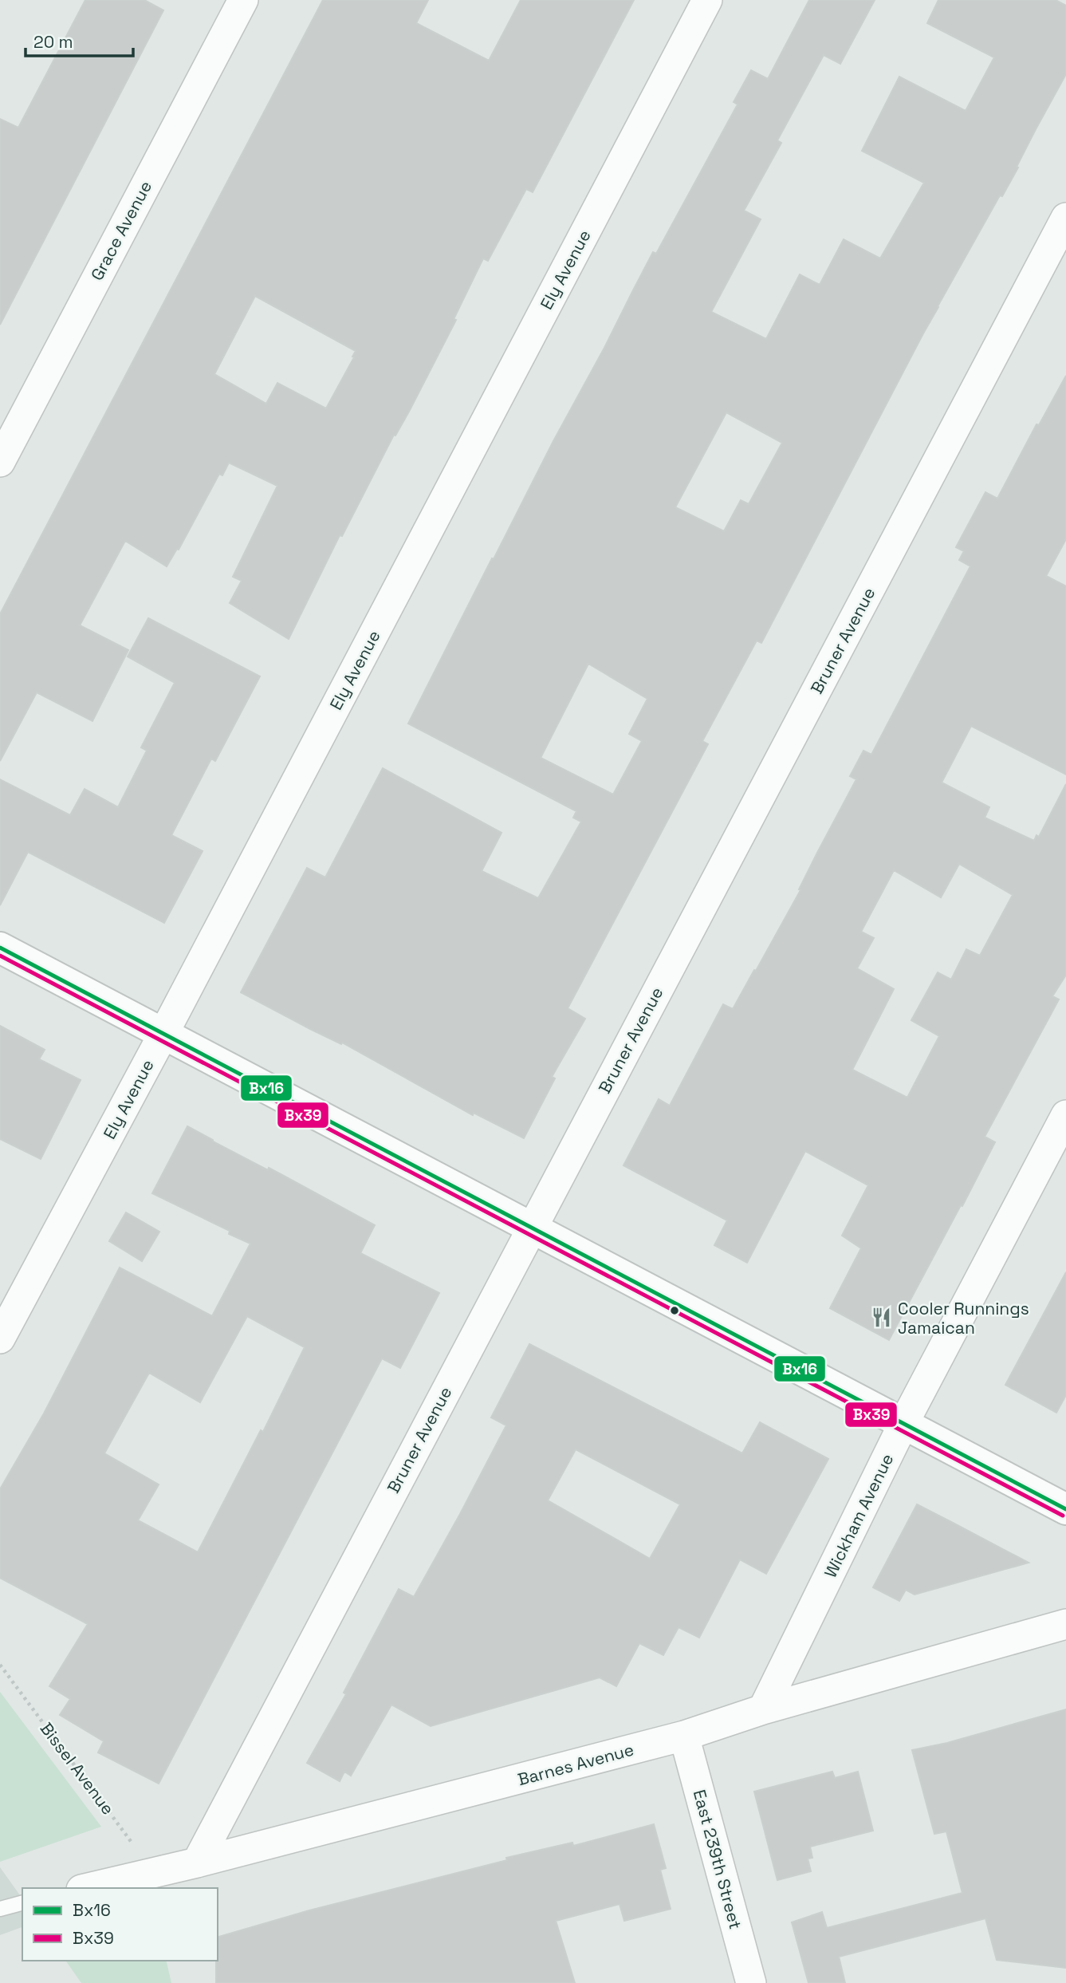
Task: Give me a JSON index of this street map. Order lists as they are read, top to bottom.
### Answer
{
  "streets": {
    "street": [
      "Grace Avenue",
      "Ely Avenue",
      "Bruner Avenue",
      "Wickham Avenue",
      "Barnes Avenue",
      "East 239th Street"
    ],
    "path": ["Bissel Avenue"]
  },
  "crossings": [
    ["Bruner Avenue", "Barnes Avenue"],
    ["Wickham Avenue", "Barnes Avenue"],
    ["Barnes Avenue", "Bissel Avenue"],
    ["Barnes Avenue", "East 239th Street"]
  ],
  "places": {
    "restaurant": ["Cooler Runnings Jamaican"]
  },
  "lines": ["transit line Bx16", "transit line Bx39"],
  "legend": ["Bx16", "Bx39"],
  "scale_bar": "20 m"
}
